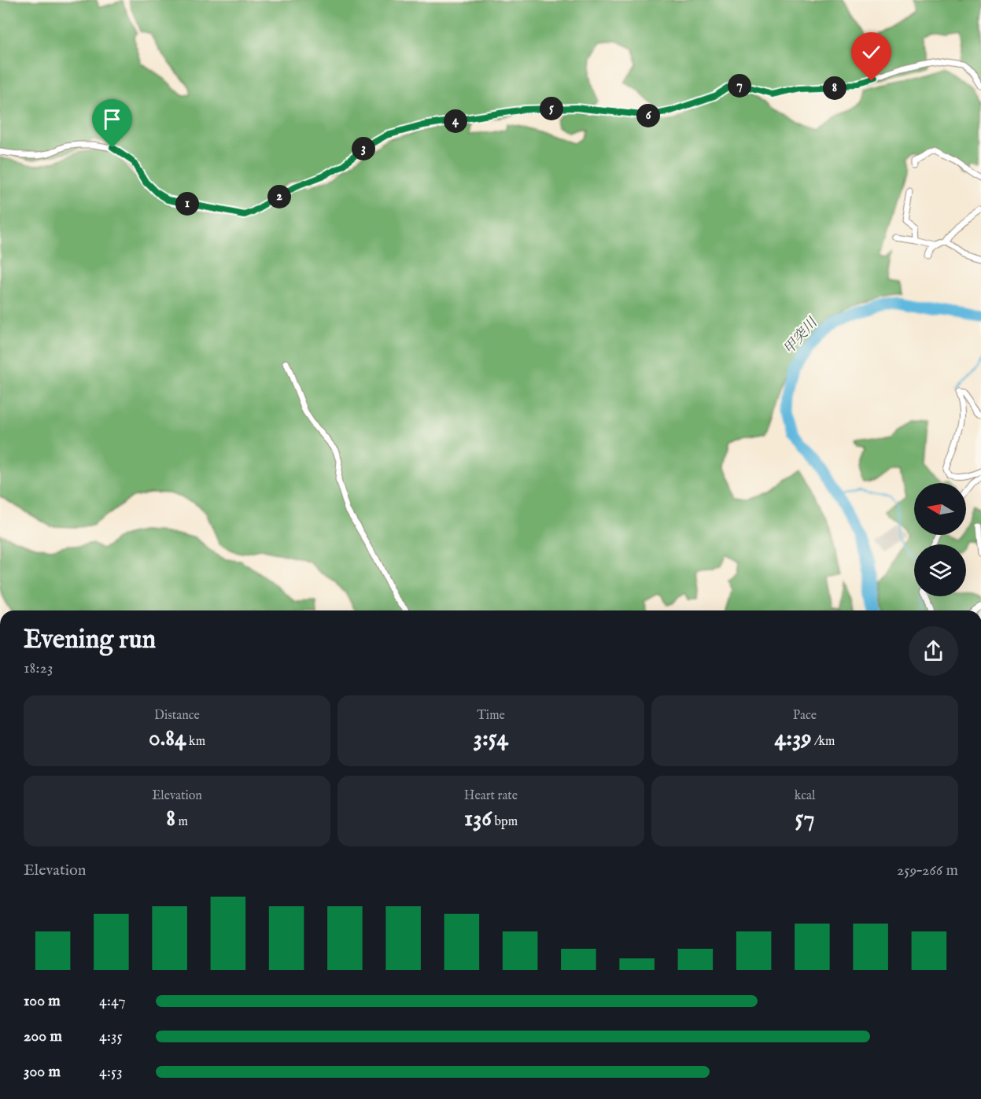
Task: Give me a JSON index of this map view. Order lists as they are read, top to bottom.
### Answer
{
  "water": ["甲突川"],
  "north": "left",
  "page": {
    "pins": [
      "7",
      "8",
      "5",
      "6",
      "4",
      "3",
      "2",
      "1"
    ],
    "heading": ["Evening run", "18:23"],
    "stats": [
      ["Distance", "0.84 km"],
      ["Time", "3:54"],
      ["Pace", "4:39 /km"],
      ["Elevation", "8 m"],
      ["Heart rate", "136 bpm"],
      ["kcal", "57"]
    ],
    "chart": ["Elevation", "259–266 m"],
    "list": [
      {
        "name": "100 m",
        "note": "4:47"
      },
      {
        "name": "200 m",
        "note": "4:35"
      },
      {
        "name": "300 m",
        "note": "4:53"
      }
    ]
  }
}
